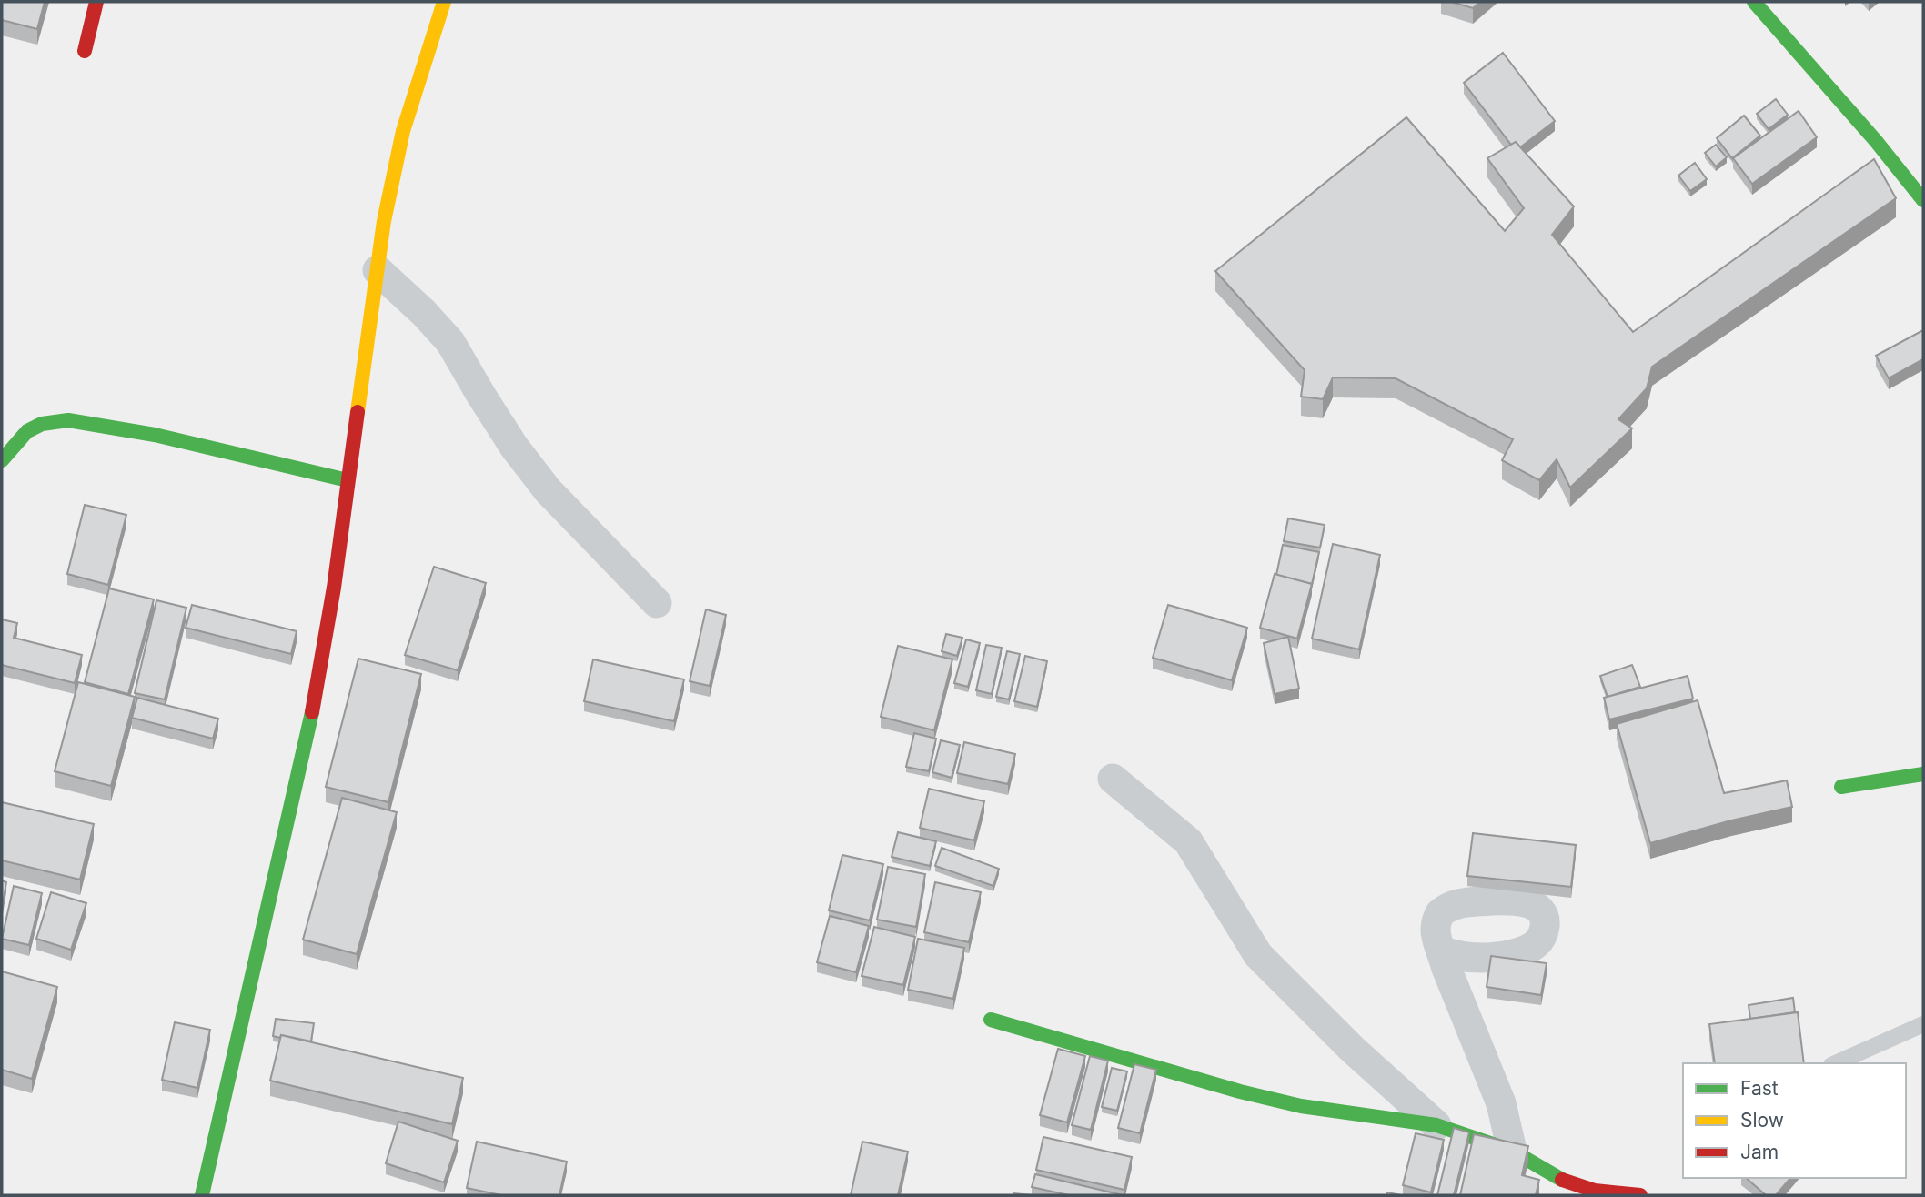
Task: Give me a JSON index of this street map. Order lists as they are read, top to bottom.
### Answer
{
  "legend": ["Fast", "Slow", "Jam"]
}
